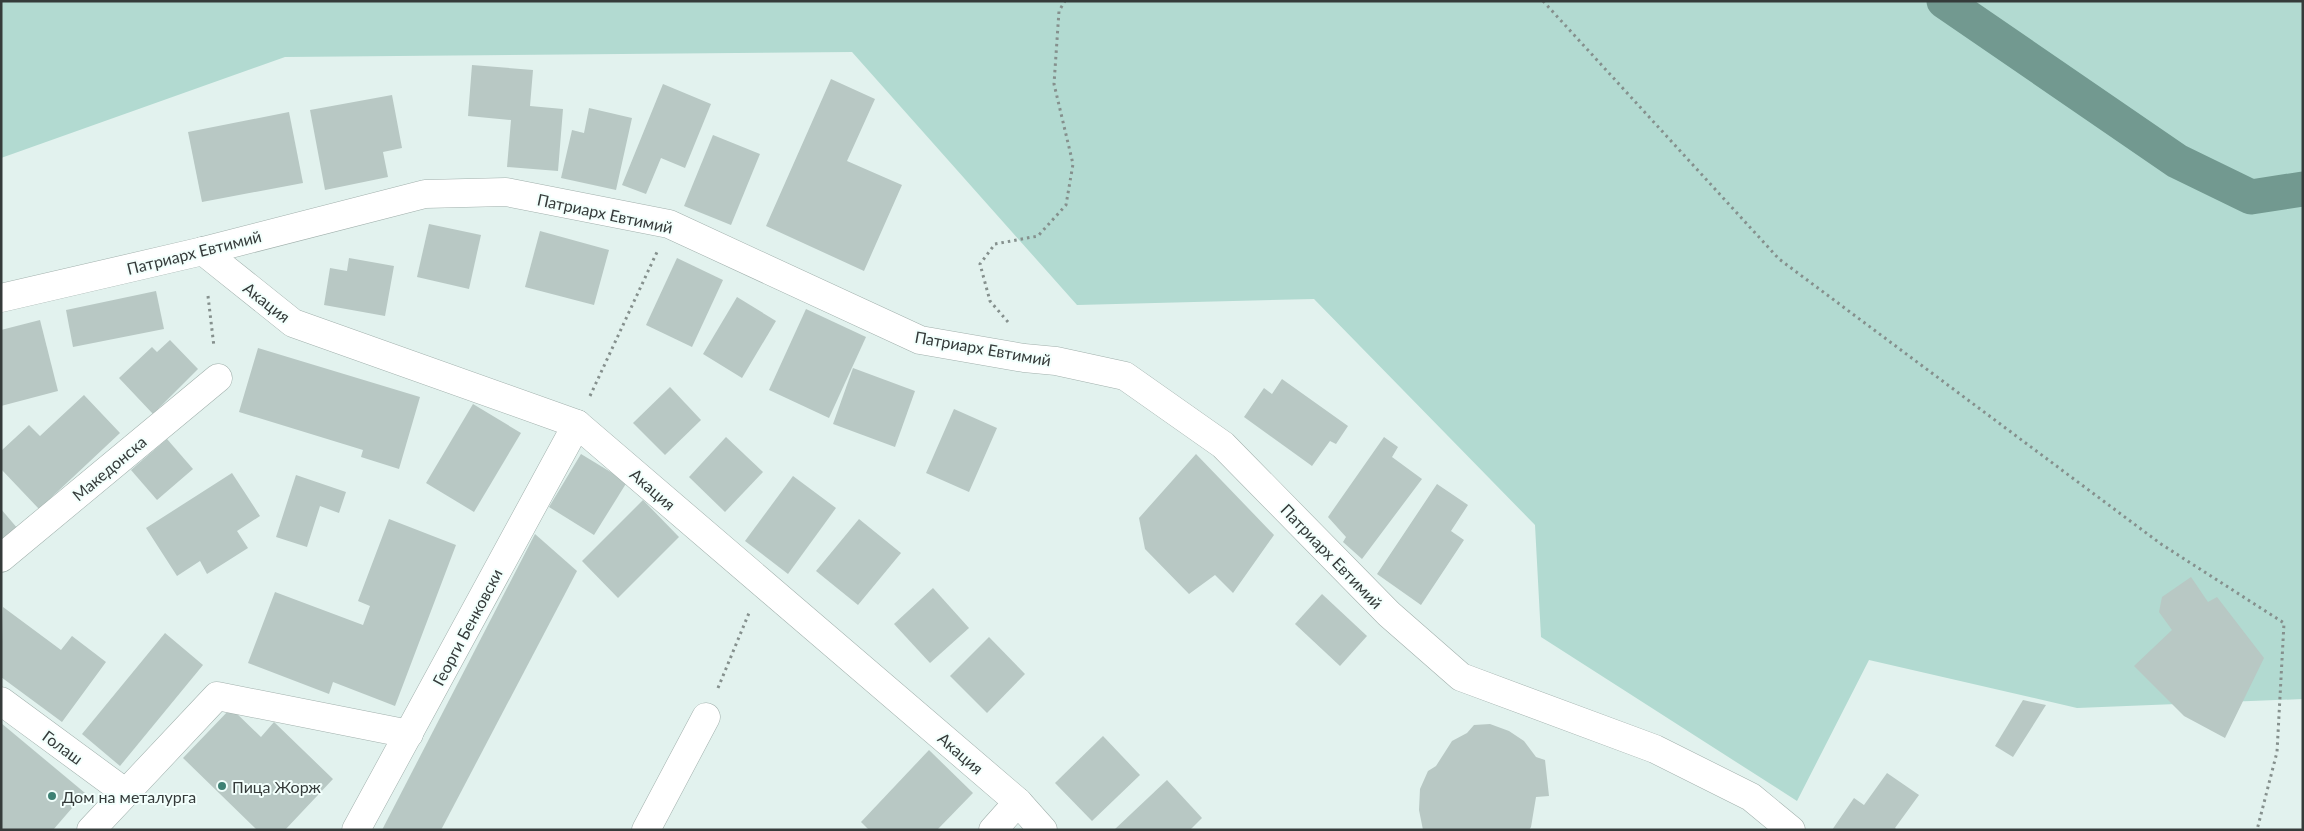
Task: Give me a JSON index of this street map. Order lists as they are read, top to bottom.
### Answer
{
  "streets": {
    "street": [
      "Патриарх Евтимий",
      "Акация",
      "Македонска",
      "Георги Бенковски",
      "Голаш"
    ]
  },
  "crossings": [
    ["Патриарх Евтимий", "Акация"],
    ["Акация", "Георги Бенковски"]
  ],
  "places": ["Пица Жорж", "Дом на металурга"]
}
